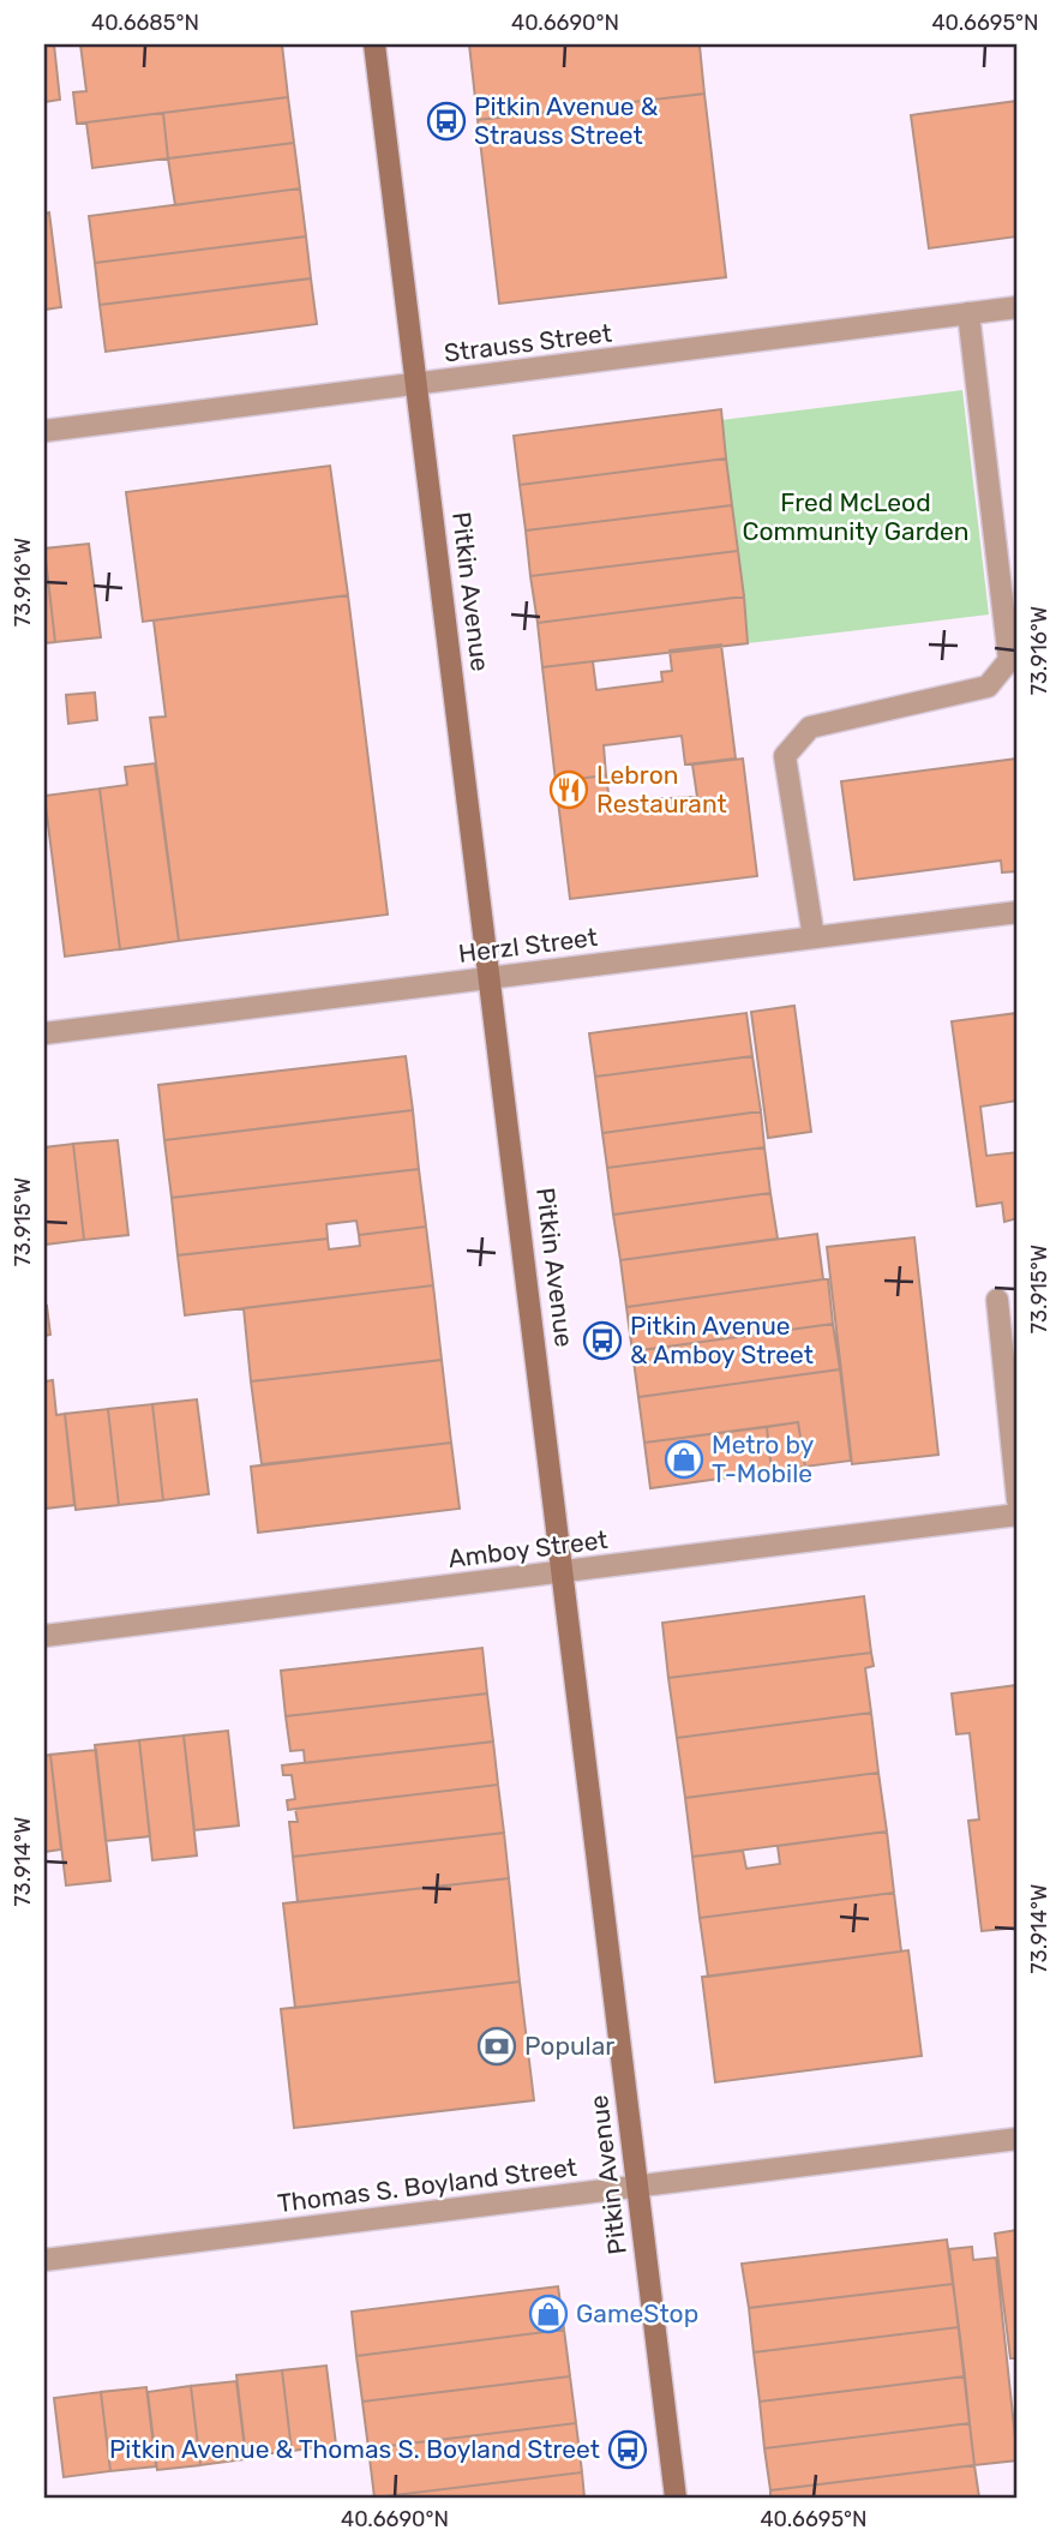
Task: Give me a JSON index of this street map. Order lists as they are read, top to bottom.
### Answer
{
  "streets": {
    "street": [
      "Strauss Street",
      "Pitkin Avenue",
      "Herzl Street",
      "Amboy Street",
      "Thomas S. Boyland Street"
    ]
  },
  "crossings": [
    ["Strauss Street", "Pitkin Avenue"],
    ["Pitkin Avenue", "Herzl Street"],
    ["Pitkin Avenue", "Amboy Street"],
    ["Pitkin Avenue", "Thomas S. Boyland Street"]
  ],
  "parks": ["Fred McLeod Community Garden"],
  "places": {
    "bus stop": ["Pitkin Avenue & Strauss Street", "Pitkin Avenue & Amboy Street", "Pitkin Avenue & Thomas S. Boyland Street"],
    "restaurant": ["Lebron Restaurant"],
    "shop": ["Metro by T-Mobile", "GameStop"],
    "bank": ["Popular"]
  },
  "coordinates": [
    "40.6685°N",
    "40.6690°N",
    "40.6695°N",
    "73.916°W",
    "73.915°W",
    "73.914°W"
  ]
}
